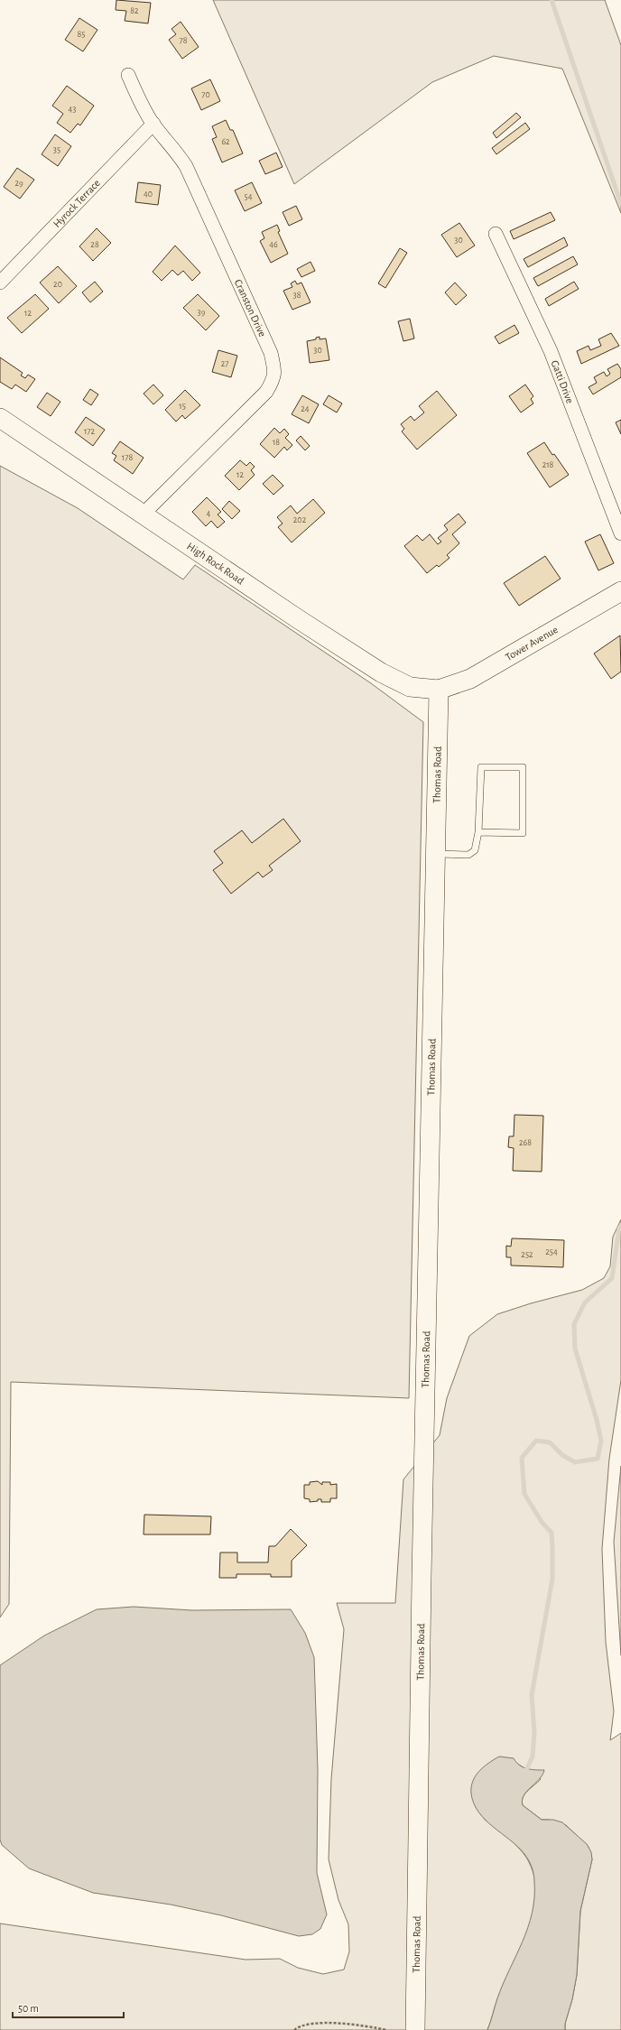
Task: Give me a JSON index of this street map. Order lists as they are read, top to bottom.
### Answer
{
  "streets": {
    "main road": ["High Rock Road", "Tower Avenue", "Thomas Road"],
    "street": ["Hyrock Terrace", "Cranston Drive", "Gatti Drive"]
  },
  "crossings": [
    ["Hyrock Terrace", "Cranston Drive"],
    ["Cranston Drive", "High Rock Road"],
    ["High Rock Road", "Tower Avenue"],
    ["High Rock Road", "Thomas Road"],
    ["Tower Avenue", "Thomas Road"]
  ],
  "house_numbers": [
    "82",
    "85",
    "78",
    "70",
    "43",
    "62",
    "35",
    "29",
    "40",
    "54",
    "30",
    "28",
    "46",
    "20",
    "38",
    "39",
    "12",
    "30",
    "27",
    "15",
    "24",
    "172",
    "18",
    "178",
    "218",
    "12",
    "4",
    "202",
    "268",
    "254",
    "252"
  ],
  "scale_bar": "50 m"
}
